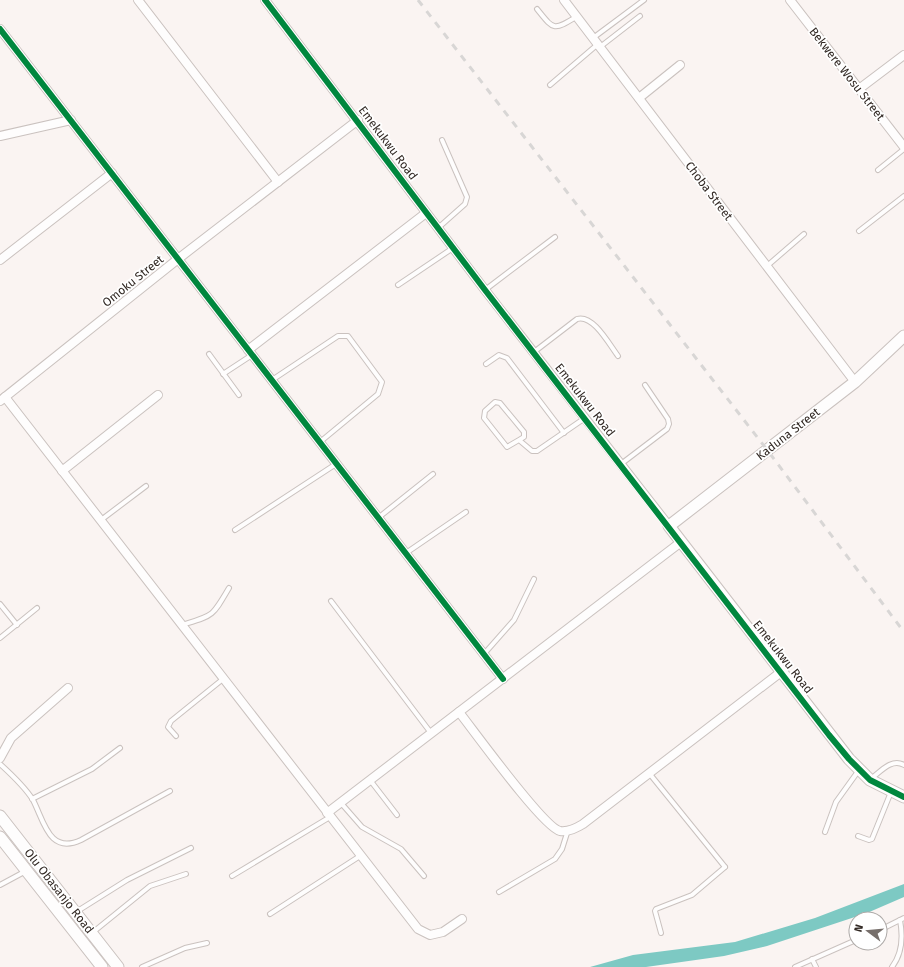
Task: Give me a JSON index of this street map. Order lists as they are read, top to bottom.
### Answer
{
  "streets": {
    "street": [
      "Bekwere Wosu Street",
      "Emekukwu Road",
      "Choba Street",
      "Omoku Street",
      "Kaduna Street",
      "Olu Obasanjo Road"
    ]
  },
  "crossings": [
    ["Emekukwu Road", "Omoku Street"],
    ["Emekukwu Road", "Kaduna Street"],
    ["Choba Street", "Kaduna Street"]
  ],
  "north": "left"
}
